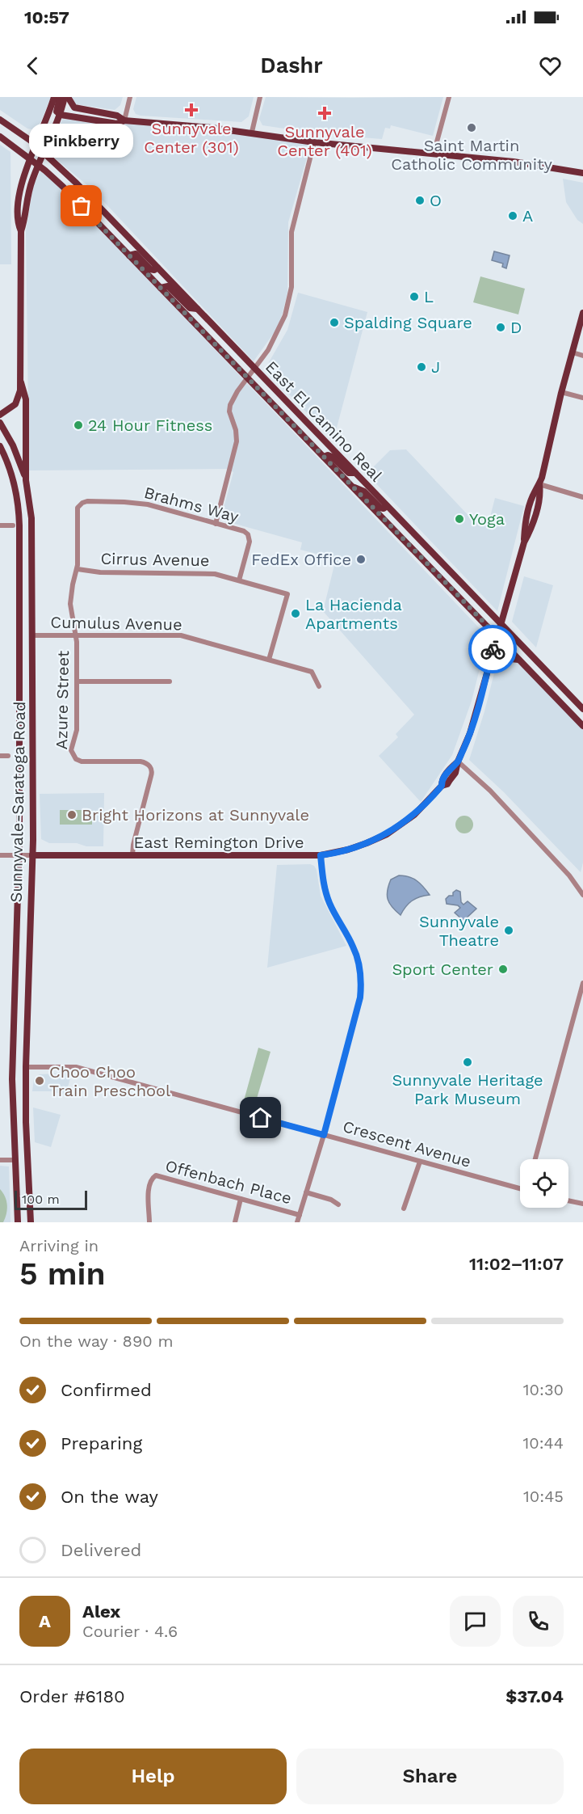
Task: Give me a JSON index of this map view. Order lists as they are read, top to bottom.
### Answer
{
  "streets": {
    "main road": ["East El Camino Real", "Sunnyvale-Saratoga Road", "East Remington Drive"],
    "street": [
      "Brahms Way",
      "Cirrus Avenue",
      "Cumulus Avenue",
      "Azure Street",
      "Crescent Avenue",
      "Offenbach Place"
    ]
  },
  "crossings": [
    ["East El Camino Real", "Sunnyvale-Saratoga Road"],
    ["East El Camino Real", "East Remington Drive"],
    ["Brahms Way", "Cirrus Avenue"],
    ["Brahms Way", "Azure Street"],
    ["Cirrus Avenue", "Cumulus Avenue"],
    ["Cirrus Avenue", "Azure Street"],
    ["Cumulus Avenue", "Azure Street"],
    ["Cumulus Avenue", "Sunnyvale-Saratoga Road"],
    ["Azure Street", "East Remington Drive"],
    ["Sunnyvale-Saratoga Road", "East Remington Drive"],
    ["Sunnyvale-Saratoga Road", "Crescent Avenue"]
  ],
  "places": {
    "health": ["Sunnyvale Center (301)", "Sunnyvale Center (401)"],
    "other": [
      "Saint Martin Catholic Community",
      "O",
      "Pinkberry",
      "A",
      "L",
      "Spalding Square",
      "D",
      "J",
      "24 Hour Fitness",
      "Yoga",
      "FedEx Office",
      "La Hacienda Apartments",
      "Bright Horizons at Sunnyvale",
      "Sunnyvale Theatre",
      "Sport Center",
      "Sunnyvale Heritage Park Museum",
      "Choo Choo Train Preschool"
    ]
  },
  "scale_bar": "100 m",
  "page": {
    "status": "10:57",
    "header": "Dashr",
    "bubble": "Pinkberry",
    "scale": "100 m",
    "heading": ["5 min", "Arriving in", "11:02–11:07"],
    "panel": [
      "Alex",
      "Courier · 4.6",
      "Order #6180",
      "$37.04"
    ],
    "bar": "On the way · 890 m",
    "list": [
      ["Confirmed", "10:30"],
      ["Preparing", "10:44"],
      ["On the way", "10:45"],
      "Delivered"
    ],
    "round": "A",
    "buttons": ["Help", "Share"]
  }
}
